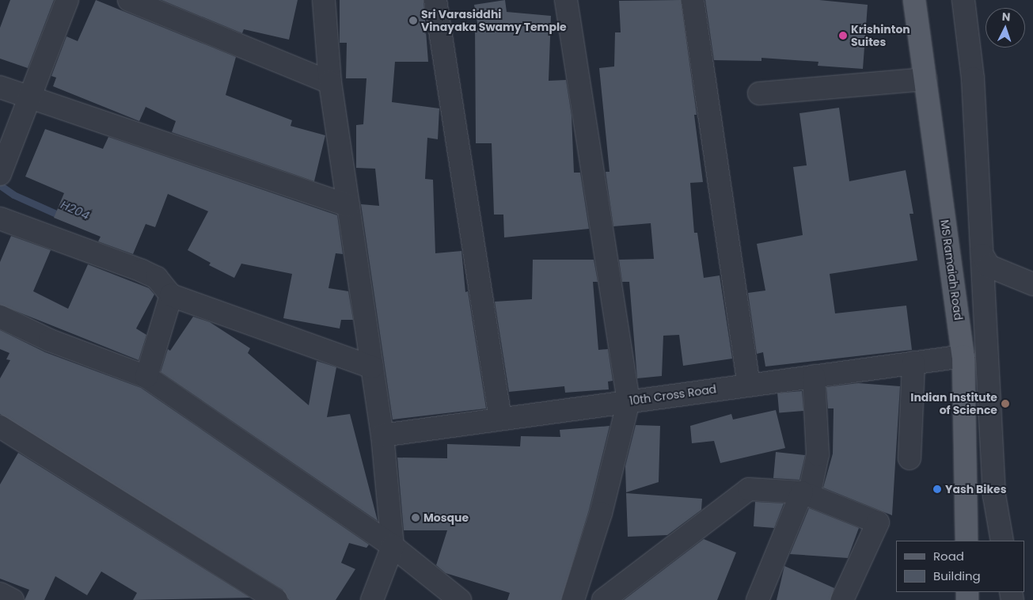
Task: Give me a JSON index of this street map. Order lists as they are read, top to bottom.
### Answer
{
  "streets": {
    "main road": ["MS Ramaiah Road"],
    "street": ["10th Cross Road"]
  },
  "crossings": [
    ["MS Ramaiah Road", "10th Cross Road"]
  ],
  "water": ["H204"],
  "places": [
    "Sri Varasiddhi Vinayaka Swamy Temple",
    "Krishinton Suites",
    "Indian Institute of Science",
    "Yash Bikes",
    "Mosque"
  ],
  "legend": ["Road", "Building"],
  "north": "top"
}
